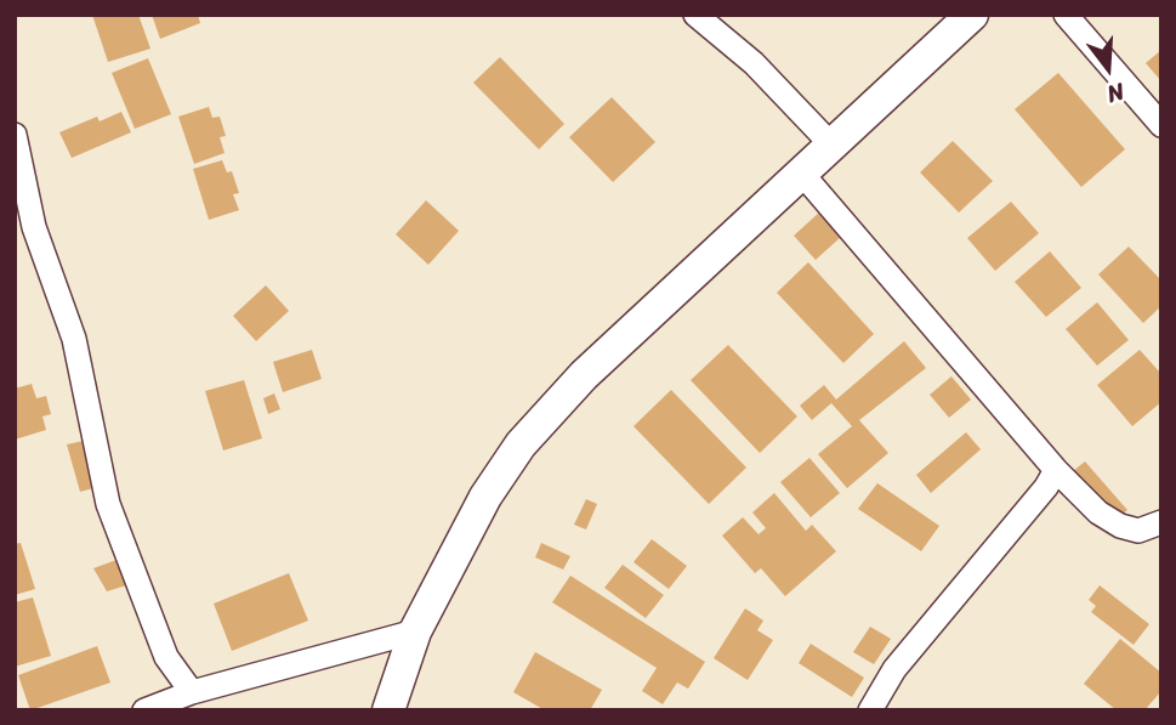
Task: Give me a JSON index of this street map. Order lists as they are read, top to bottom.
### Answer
{
  "north": "bottom"
}
